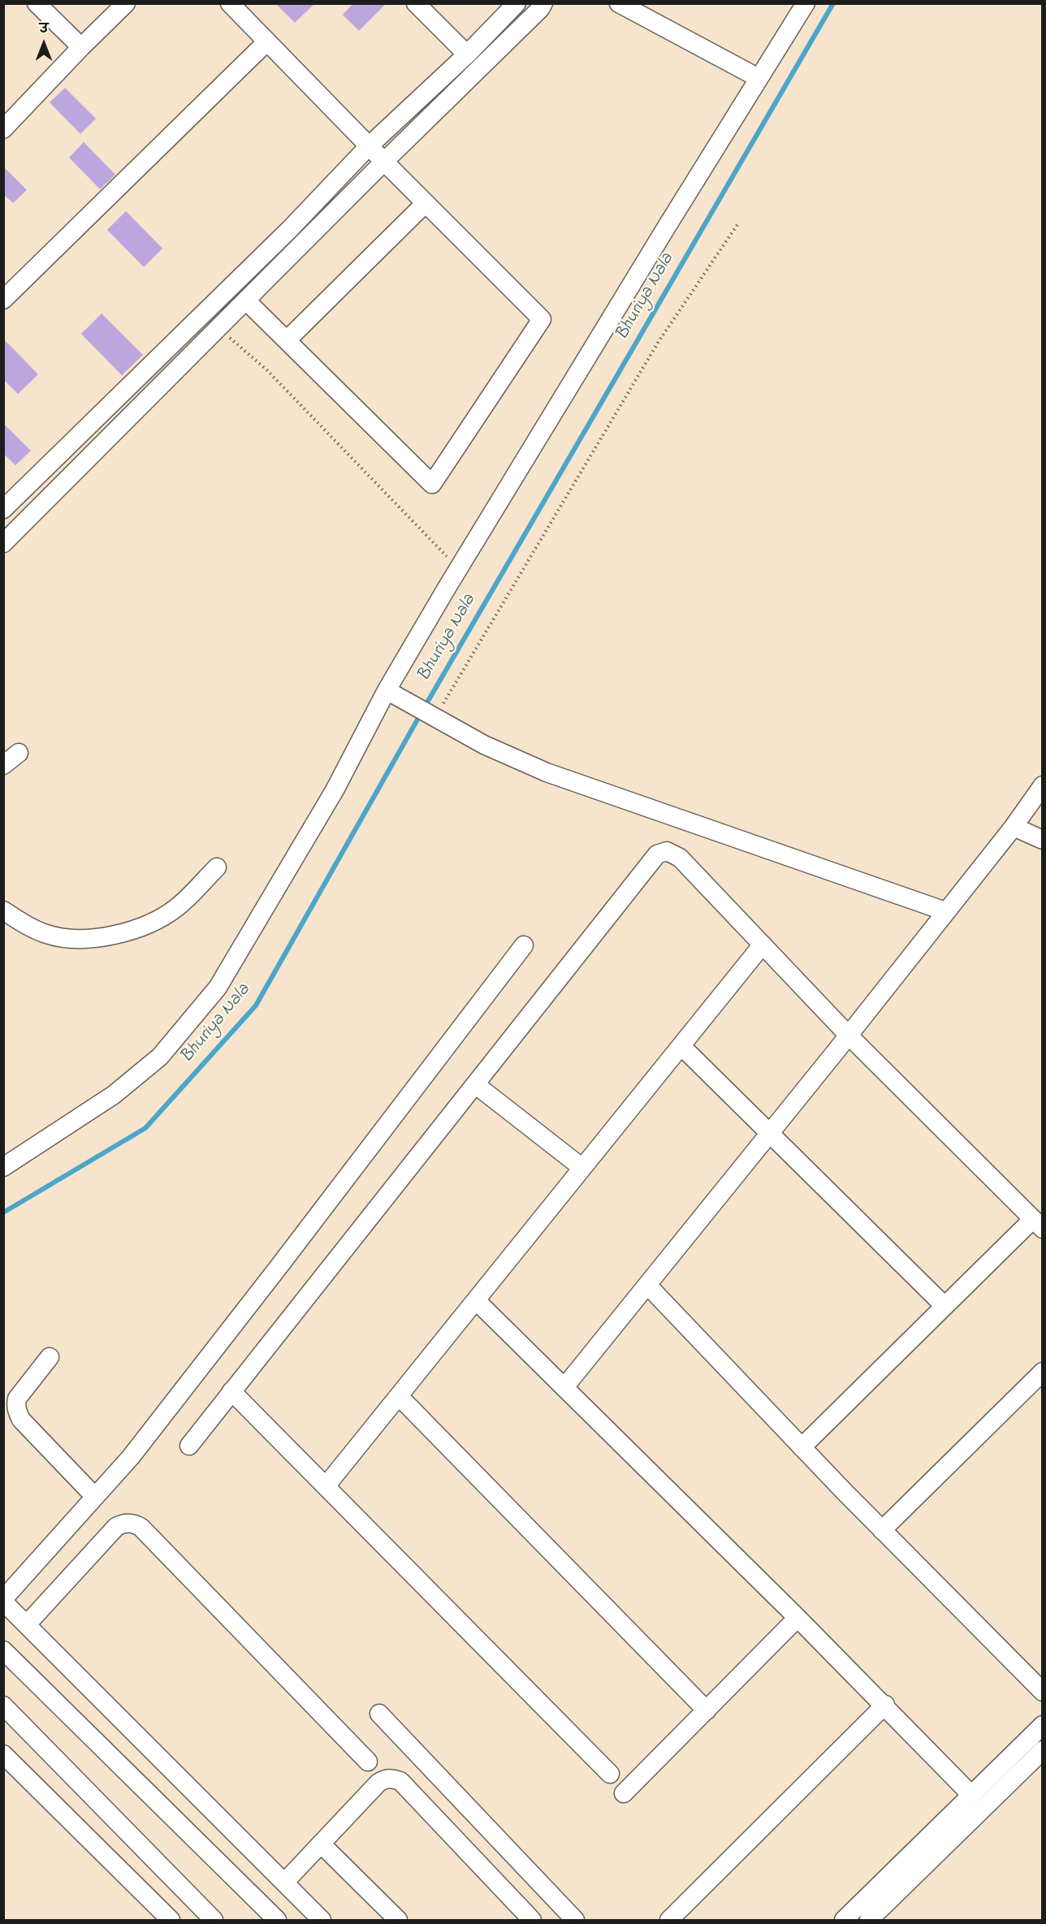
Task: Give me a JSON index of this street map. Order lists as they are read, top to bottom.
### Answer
{
  "water": ["Bhuriya Nala"],
  "north": "top"
}
